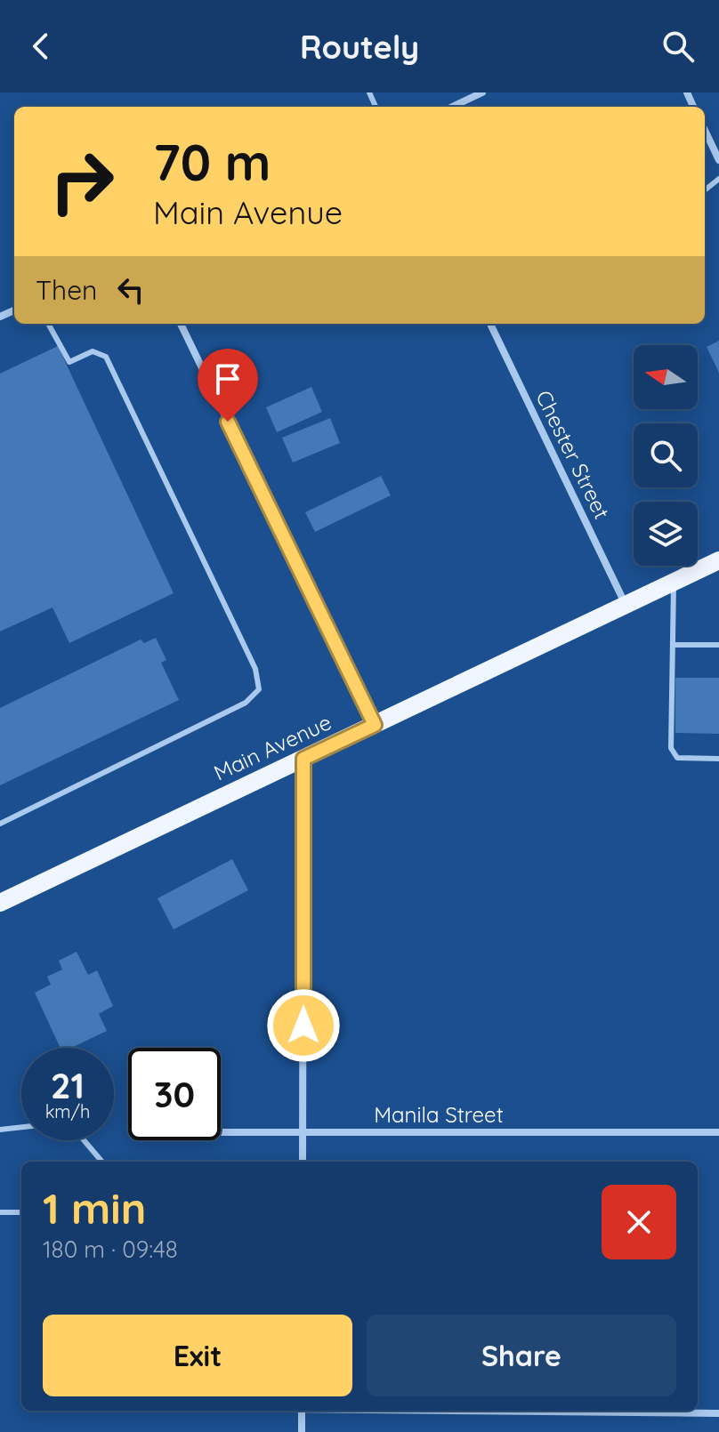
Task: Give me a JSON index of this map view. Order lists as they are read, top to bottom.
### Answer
{
  "streets": {
    "main road": ["Main Avenue"],
    "street": ["Chester Street", "Manila Street"]
  },
  "crossings": [
    ["Chester Street", "Main Avenue"]
  ],
  "north": "left",
  "page": {
    "header": "Routely",
    "turn": ["70 m", "Main Avenue"],
    "then": "Then",
    "speed": "21 km/h",
    "limit": "30",
    "heading": ["1 min", "180 m · 09:48"],
    "buttons": ["Exit", "Share"]
  }
}
